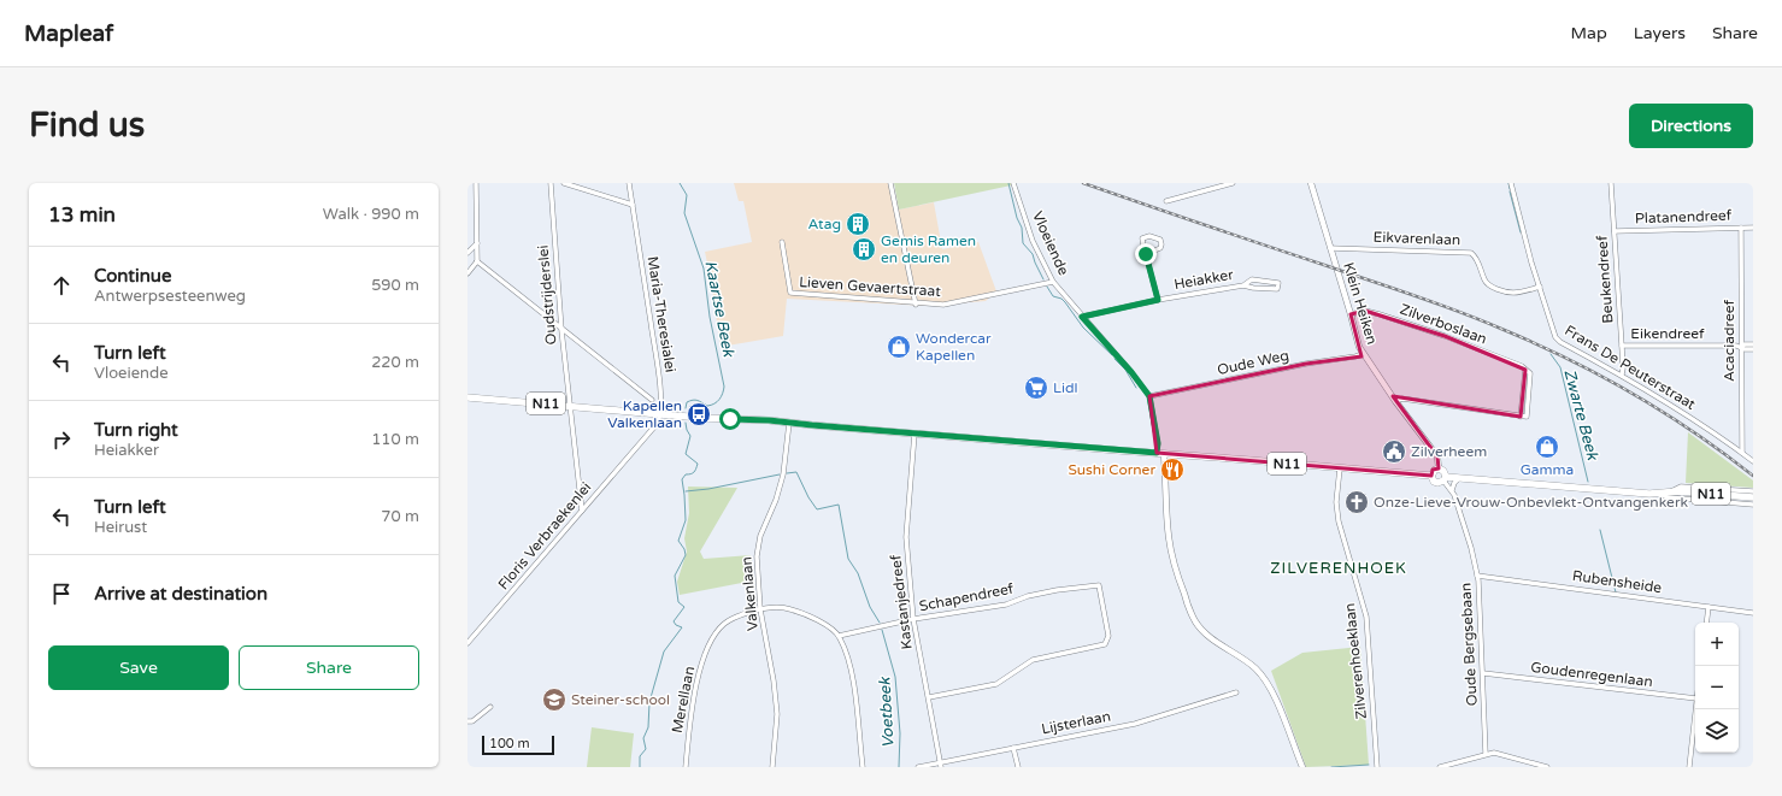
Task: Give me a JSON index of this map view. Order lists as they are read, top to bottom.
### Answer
{
  "streets": {
    "main road": ["N11"],
    "street": [
      "Platanendreef",
      "Eikvarenlaan",
      "Vloeiende",
      "Heiakker",
      "Beukendreef",
      "Lieven Gevaertstraat",
      "Oudstrijderslei",
      "Klein Heiken",
      "Maria-Theresialei",
      "Zilverboslaan",
      "Eikendreef",
      "Acaciadreef",
      "Oude Weg",
      "Frans De Peuterstraat",
      "Floris Verbraekenlei",
      "Rubensheide",
      "Valkenlaan",
      "Schapendreef",
      "Kastanjedreef",
      "Oude Bergsebaan",
      "Zilverenhoeklaan",
      "Goudenregenlaan",
      "Merellaan",
      "Lijsterlaan"
    ]
  },
  "crossings": [
    ["Platanendreef", "Beukendreef"],
    ["Platanendreef", "Acaciadreef"],
    ["Eikvarenlaan", "Klein Heiken"],
    ["Eikvarenlaan", "Frans De Peuterstraat"],
    ["Vloeiende", "Heiakker"],
    ["Vloeiende", "Lieven Gevaertstraat"],
    ["Vloeiende", "Oude Weg"],
    ["Vloeiende", "N11"],
    ["Beukendreef", "Eikendreef"],
    ["Beukendreef", "Frans De Peuterstraat"],
    ["Oudstrijderslei", "N11"],
    ["Oudstrijderslei", "Floris Verbraekenlei"],
    ["Klein Heiken", "Zilverboslaan"],
    ["Klein Heiken", "Oude Weg"],
    ["Klein Heiken", "N11"],
    ["Klein Heiken", "Oude Bergsebaan"],
    ["Maria-Theresialei", "N11"],
    ["Maria-Theresialei", "Floris Verbraekenlei"],
    ["Eikendreef", "Acaciadreef"],
    ["Acaciadreef", "Frans De Peuterstraat"],
    ["N11", "Floris Verbraekenlei"],
    ["N11", "Valkenlaan"],
    ["N11", "Kastanjedreef"],
    ["N11", "Oude Bergsebaan"],
    ["N11", "Zilverenhoeklaan"],
    ["Rubensheide", "Oude Bergsebaan"],
    ["Valkenlaan", "Merellaan"],
    ["Schapendreef", "Kastanjedreef"],
    ["Schapendreef", "Merellaan"],
    ["Kastanjedreef", "Lijsterlaan"],
    ["Oude Bergsebaan", "Goudenregenlaan"]
  ],
  "districts": ["ZILVERENHOEK"],
  "water": ["Kaartse Beek", "Zwarte Beek", "Voetbeek"],
  "places": {
    "building": ["Atag", "Gemis Ramen en deuren"],
    "shop": ["Wondercar Kapellen", "Gamma"],
    "supermarket": ["Lidl"],
    "bus stop": ["Kapellen Valkenlaan"],
    "public building": ["Zilverheem"],
    "restaurant": ["Sushi Corner"],
    "church": ["Onze-Lieve-Vrouw-Onbevlekt-Ontvangenkerk"],
    "school or university": ["Steiner-school"]
  },
  "scale_bar": "100 m",
  "page": {
    "header": "Mapleaf",
    "nav": ["Map", "Layers", "Share"],
    "buttons": [
      "Directions",
      ["Save", "Share"]
    ],
    "title": "Find us",
    "heading": ["13 min", "Walk · 990 m"],
    "list": [
      ["Continue", "Antwerpsesteenweg", "590 m"],
      ["Turn left", "Vloeiende", "220 m"],
      ["Turn right", "Heiakker", "110 m"],
      ["Turn left", "Heirust", "70 m"],
      "Arrive at destination"
    ],
    "map_buttons": ["+", "−"],
    "scale": "100 m"
  }
}
